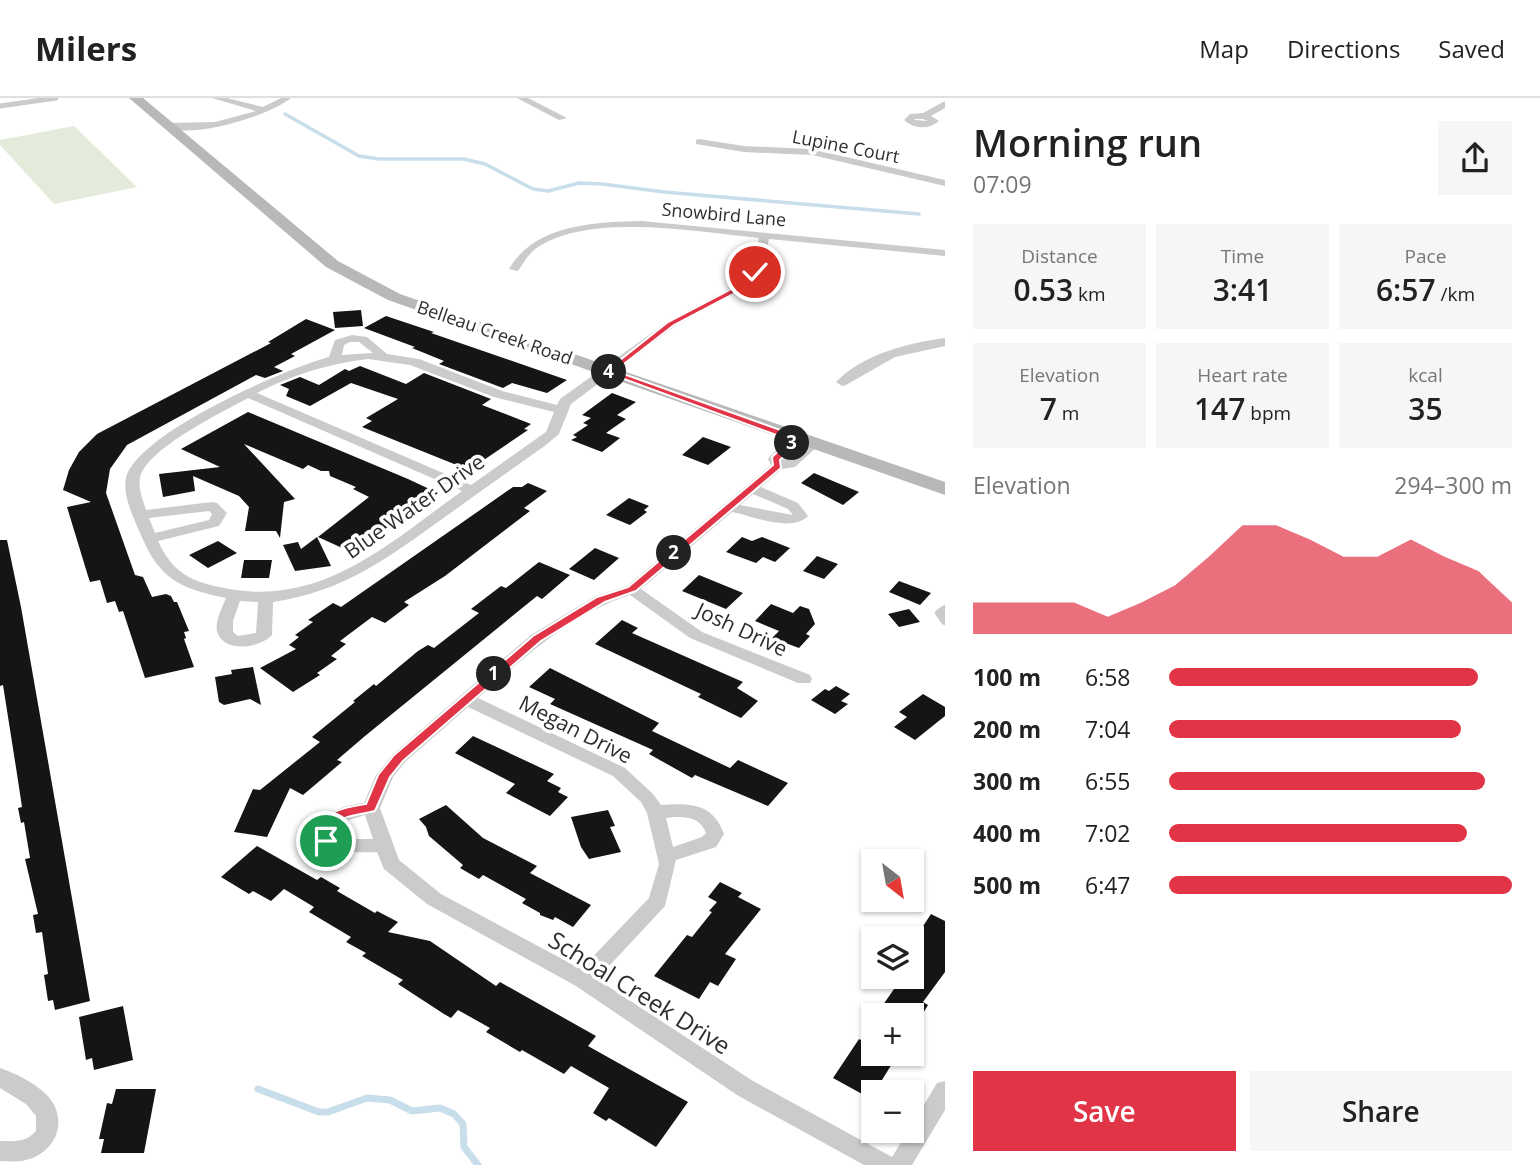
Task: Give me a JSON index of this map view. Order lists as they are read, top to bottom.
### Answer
{
  "streets": {
    "main road": ["Belleau Creek Road"],
    "street": [
      "Lupine Court",
      "Snowbird Lane",
      "Blue Water Drive",
      "Josh Drive",
      "Megan Drive",
      "Schoal Creek Drive"
    ]
  },
  "crossings": [
    ["Snowbird Lane", "Blue Water Drive"],
    ["Belleau Creek Road", "Blue Water Drive"],
    ["Megan Drive", "Schoal Creek Drive"]
  ],
  "north": "bottom right",
  "page": {
    "header": "Milers",
    "nav": ["Map", "Directions", "Saved"],
    "heading": ["Morning run", "07:09"],
    "stats": [
      ["Distance", "0.53 km"],
      ["Time", "3:41"],
      ["Pace", "6:57 /km"],
      ["Elevation", "7 m"],
      ["Heart rate", "147 bpm"],
      ["kcal", "35"]
    ],
    "pins": [
      "4",
      "3",
      "2",
      "1"
    ],
    "chart": ["Elevation", "294–300 m"],
    "list": [
      {
        "name": "100 m",
        "note": "6:58"
      },
      {
        "name": "200 m",
        "note": "7:04"
      },
      {
        "name": "300 m",
        "note": "6:55"
      },
      {
        "name": "400 m",
        "note": "7:02"
      },
      {
        "name": "500 m",
        "note": "6:47"
      }
    ],
    "map_buttons": ["+", "−"],
    "buttons": ["Save", "Share"]
  }
}
